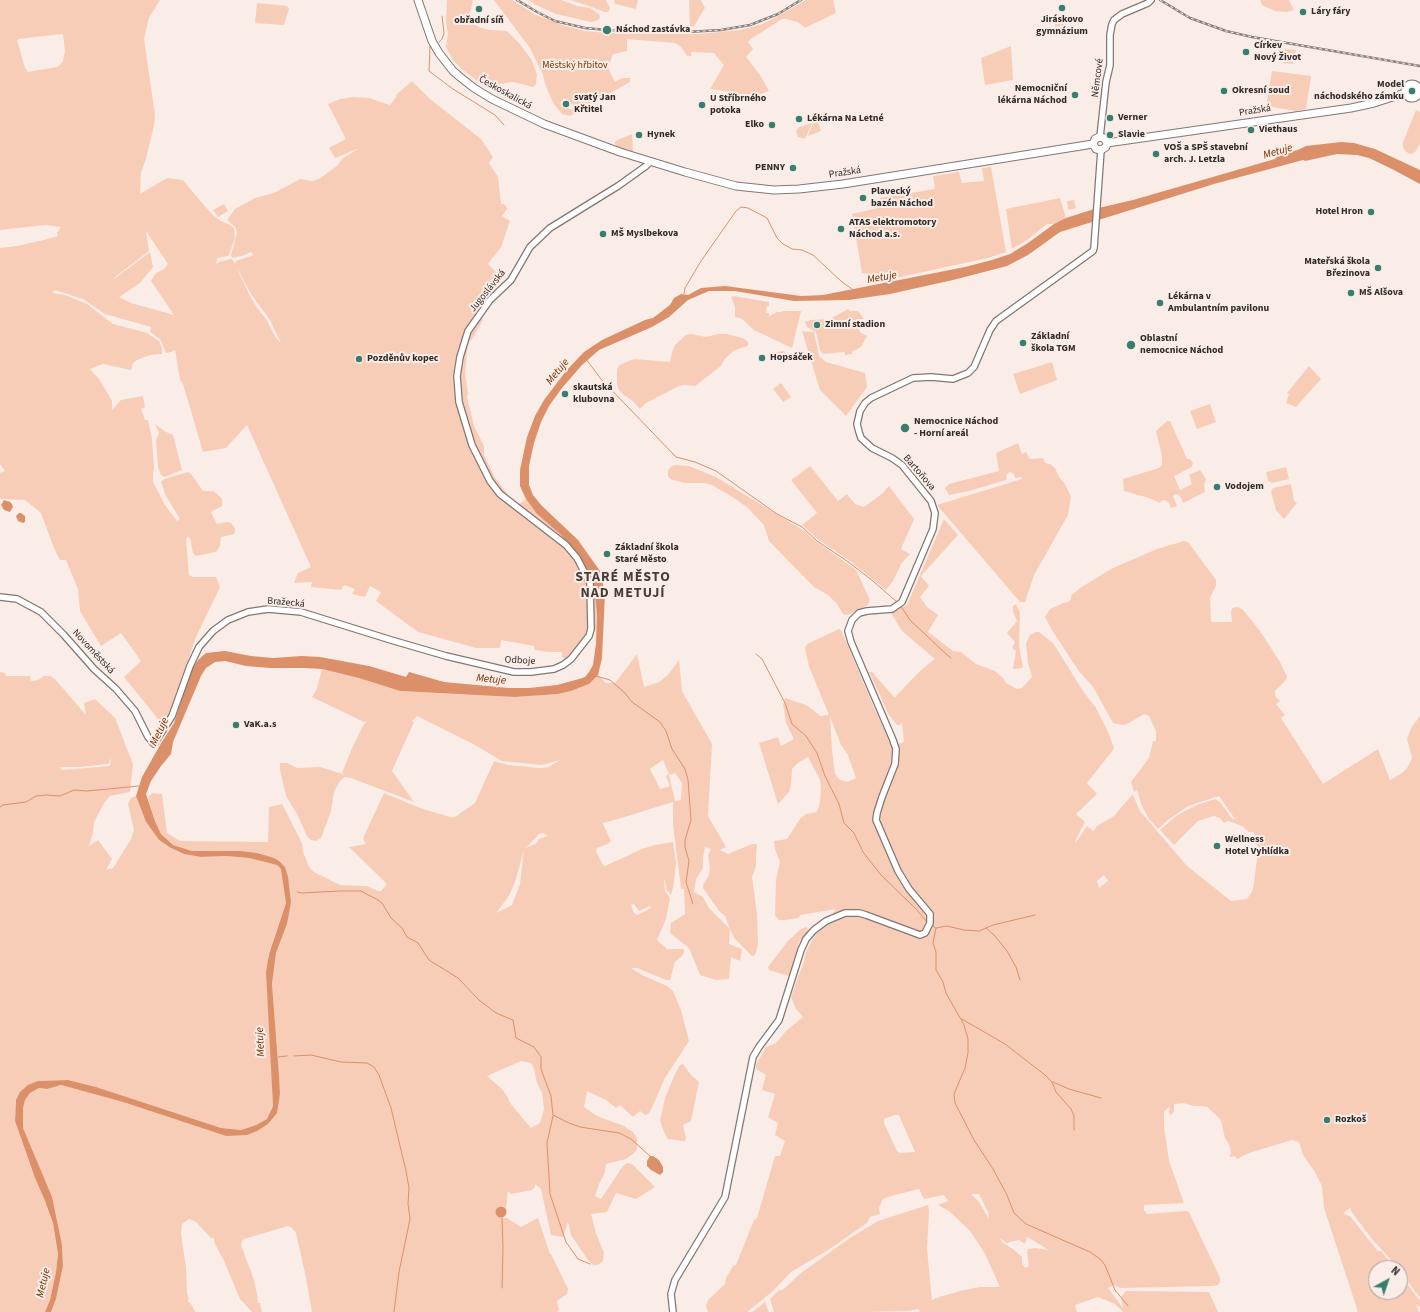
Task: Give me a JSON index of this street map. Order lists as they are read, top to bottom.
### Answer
{
  "streets": {
    "main road": ["Českoskalická", "Pražská"],
    "street": [
      "Němcové",
      "Jugoslávská",
      "Bartoňova",
      "Bražecká",
      "Novoměstská",
      "Odboje"
    ]
  },
  "crossings": [
    ["Němcové", "Pražská"],
    ["Němcové", "Bartoňova"],
    ["Českoskalická", "Pražská"],
    ["Pražská", "Jugoslávská"],
    ["Pražská", "Bartoňova"],
    ["Jugoslávská", "Odboje"],
    ["Bražecká", "Novoměstská"],
    ["Bražecká", "Odboje"]
  ],
  "districts": ["STARÉ MĚSTO NAD METUJÍ"],
  "water": ["Metuje"],
  "parks": ["Městský hřbitov"],
  "places": [
    "Jiráskovo gymnázium",
    "obřadní síň",
    "Láry fáry",
    "Náchod zastávka",
    "Církev Nový Život",
    "Okresní soud",
    "Model náchodského zámku",
    "Nemocniční lékárna Náchod",
    "svatý Jan Křtitel",
    "U Stříbrného potoka",
    "Verner",
    "Lékárna Na Letné",
    "Elko",
    "Viethaus",
    "Hynek",
    "Slavie",
    "VOŠ a SPŠ stavební arch. J. Letzla",
    "PENNY",
    "Plavecký bazén Náchod",
    "Hotel Hron",
    "ATAS elektromotory Náchod a.s.",
    "MŠ Myslbekova",
    "Mateřská škola Březinova",
    "MŠ Alšova",
    "Lékárna v Ambulantním pavilonu",
    "Zimní stadion",
    "Základní škola TGM",
    "Oblastní nemocnice Náchod",
    "Hopsáček",
    "Pozděnův kopec",
    "skautská klubovna",
    "Nemocnice Náchod - Horní areál",
    "Vodojem",
    "Základní škola Staré Město",
    "VaK.a.s",
    "Wellness Hotel Vyhlídka",
    "Rozkoš"
  ],
  "north": "top right"
}
